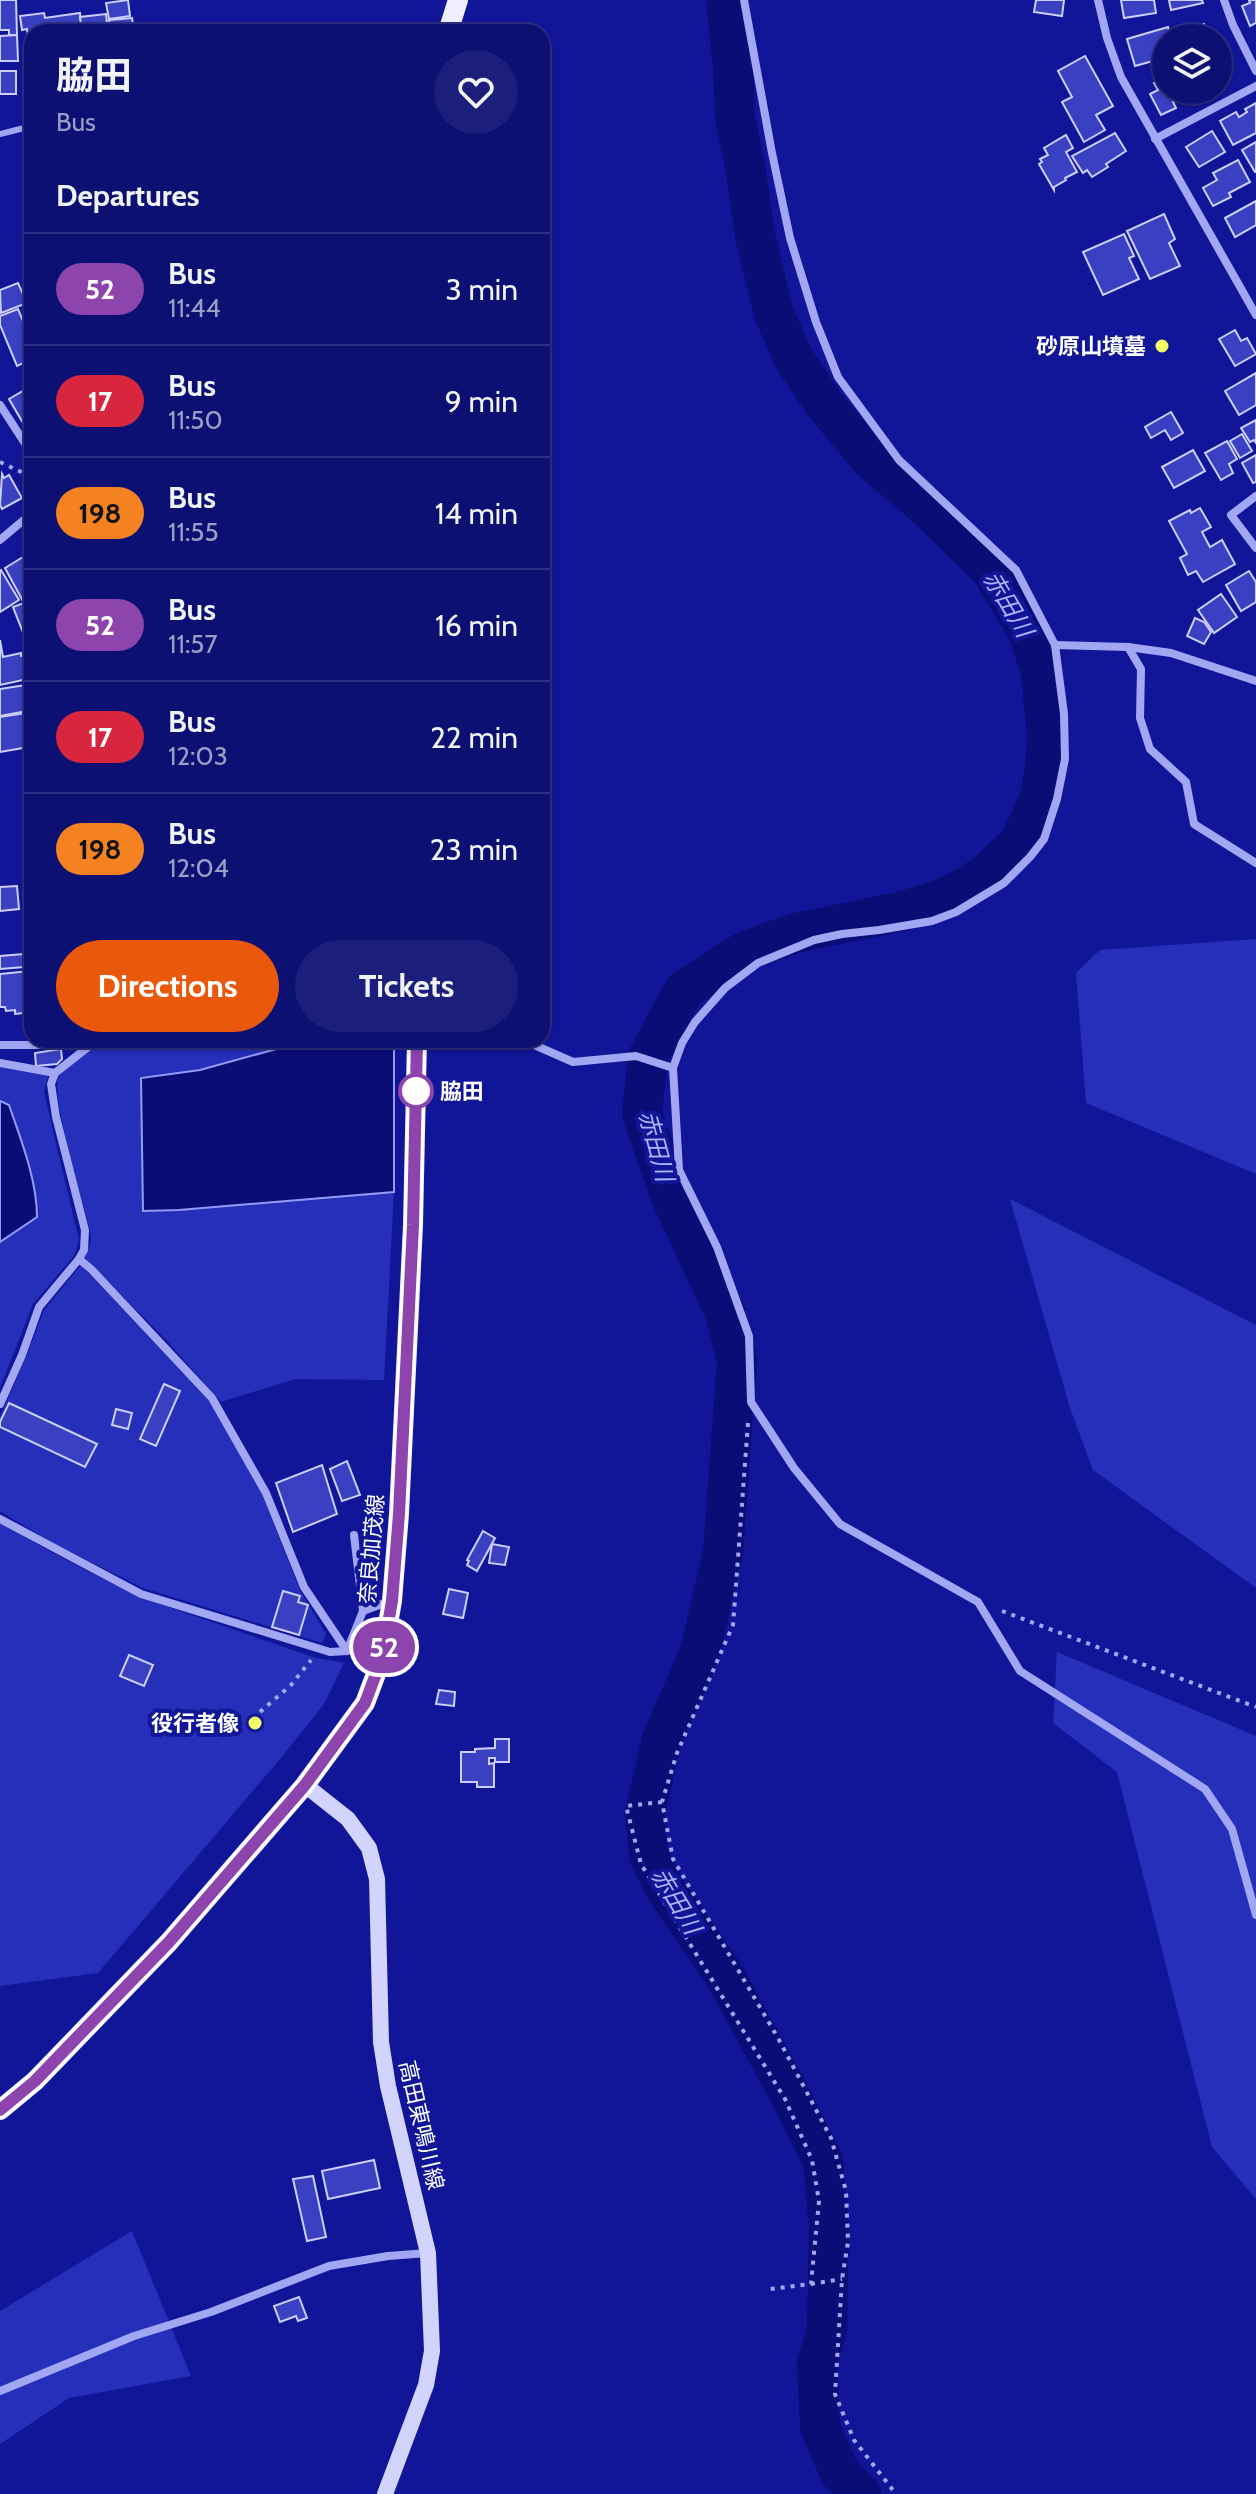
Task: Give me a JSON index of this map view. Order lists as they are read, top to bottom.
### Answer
{
  "streets": {
    "main road": ["奈良加茂線", "高田東鳴川線"]
  },
  "crossings": [
    ["奈良加茂線", "高田東鳴川線"]
  ],
  "water": ["赤田川"],
  "places": ["砂原山墳墓", "脇田", "役行者像"],
  "lines": ["bus line 52"],
  "page": {
    "on_map": "52",
    "heading": [
      ["脇田", "Bus"],
      "Departures"
    ],
    "list": [
      {
        "mark": "52",
        "name": "Bus",
        "note": "11:44",
        "value": "3 min"
      },
      {
        "mark": "17",
        "name": "Bus",
        "note": "11:50",
        "value": "9 min"
      },
      {
        "mark": "198",
        "name": "Bus",
        "note": "11:55",
        "value": "14 min"
      },
      {
        "mark": "52",
        "name": "Bus",
        "note": "11:57",
        "value": "16 min"
      },
      {
        "mark": "17",
        "name": "Bus",
        "note": "12:03",
        "value": "22 min"
      },
      {
        "mark": "198",
        "name": "Bus",
        "note": "12:04",
        "value": "23 min"
      }
    ],
    "buttons": ["Directions", "Tickets"]
  }
}
